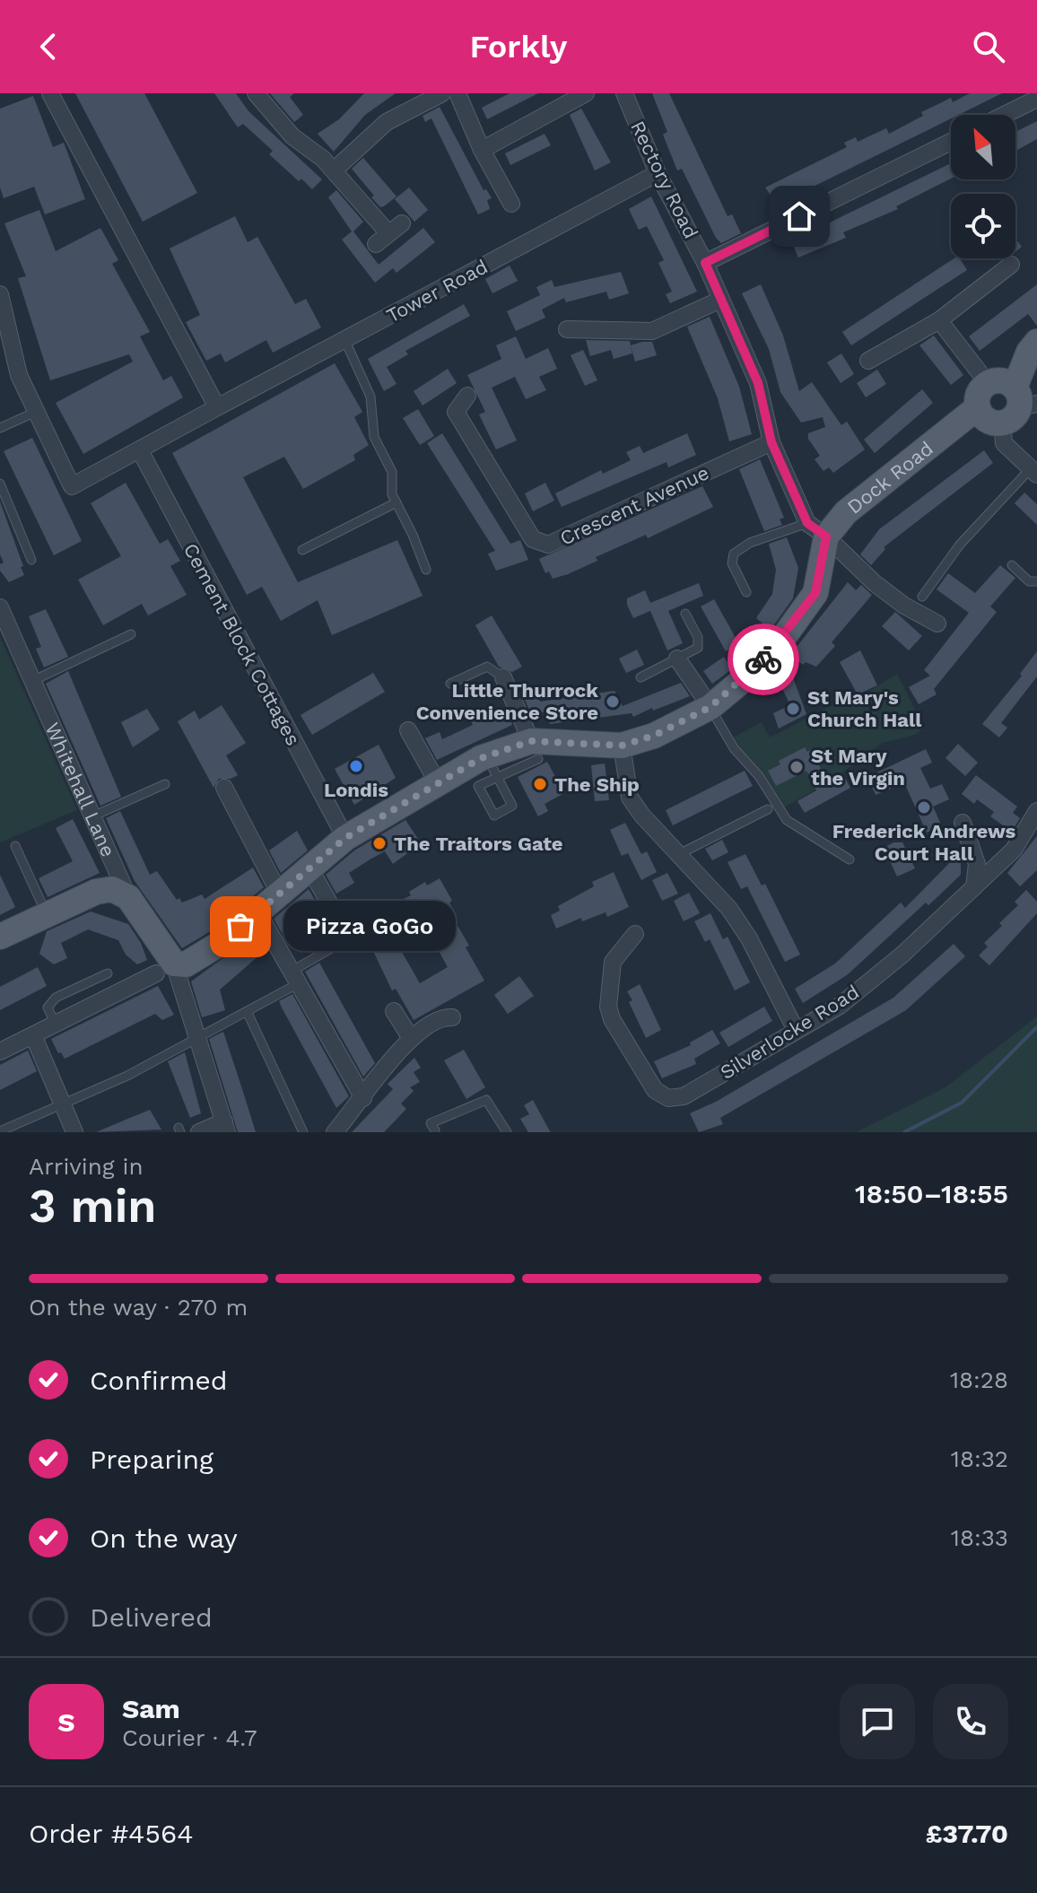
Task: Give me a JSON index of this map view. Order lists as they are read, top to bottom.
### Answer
{
  "streets": {
    "main road": ["Dock Road", "Whitehall Lane"],
    "street": [
      "Rectory Road",
      "Tower Road",
      "Crescent Avenue",
      "Cement Block Cottages",
      "Silverlocke Road"
    ]
  },
  "crossings": [
    ["Rectory Road", "Tower Road"],
    ["Rectory Road", "Dock Road"],
    ["Rectory Road", "Crescent Avenue"],
    ["Tower Road", "Cement Block Cottages"],
    ["Dock Road", "Cement Block Cottages"],
    ["Dock Road", "Whitehall Lane"]
  ],
  "places": [
    "Little Thurrock Convenience Store",
    "St Mary's Church Hall",
    "Londis",
    "St Mary the Virgin",
    "The Ship",
    "Frederick Andrews Court Hall",
    "The Traitors Gate",
    "Pizza GoGo"
  ],
  "north": "top left",
  "page": {
    "header": "Forkly",
    "bubble": "Pizza GoGo",
    "heading": ["3 min", "Arriving in", "18:50–18:55"],
    "panel": [
      "Sam",
      "Courier · 4.7",
      "Order #4564",
      "£37.70"
    ],
    "bar": "On the way · 270 m",
    "list": [
      ["Confirmed", "18:28"],
      ["Preparing", "18:32"],
      ["On the way", "18:33"],
      "Delivered"
    ],
    "round": "S"
  }
}
